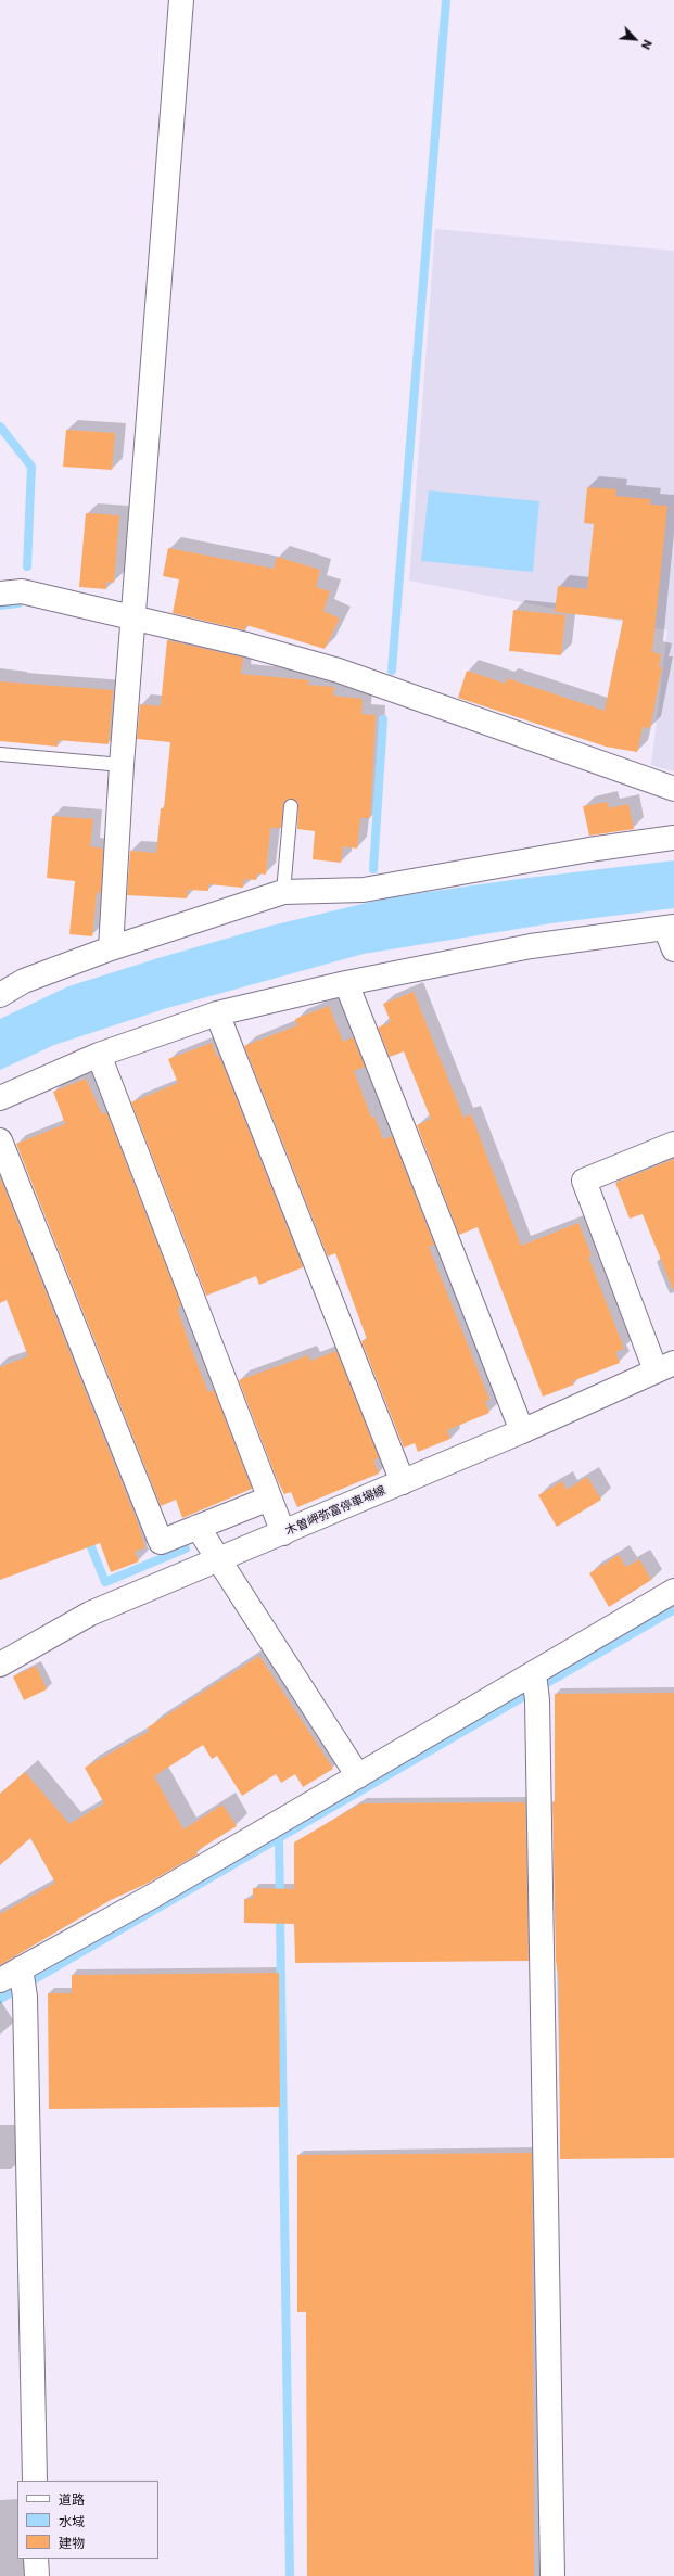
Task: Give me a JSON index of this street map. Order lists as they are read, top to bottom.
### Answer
{
  "streets": {
    "street": ["木曽岬弥富停車場線"]
  },
  "legend": ["道路", "水域", "建物"],
  "north": "bottom right"
}
